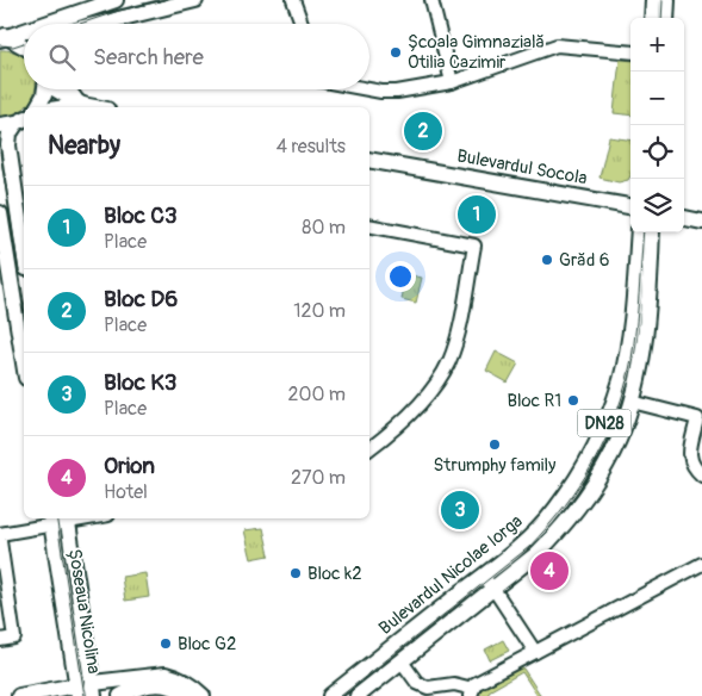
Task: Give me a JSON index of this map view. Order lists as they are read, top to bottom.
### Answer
{
  "streets": {
    "main road": [
      "Bulevardul Socola",
      "DN28",
      "Bulevardul Nicolae Iorga",
      "Șoseaua Nicolina"
    ]
  },
  "places": [
    "Școala Gimnazială Otilia Cazimir",
    "Grăd 6",
    "Bloc R1",
    "Strumphy family",
    "Bloc k2",
    "Bloc G2"
  ],
  "page": {
    "map_buttons": ["+", "−"],
    "search": "Search here",
    "heading": ["Nearby", "4 results"],
    "pins": [
      "2",
      "1",
      "3",
      "4"
    ],
    "list": [
      {
        "mark": "1",
        "name": "Bloc C3",
        "note": "Place",
        "value": "80 m"
      },
      {
        "mark": "2",
        "name": "Bloc D6",
        "note": "Place",
        "value": "120 m"
      },
      {
        "mark": "3",
        "name": "Bloc K3",
        "note": "Place",
        "value": "200 m"
      },
      {
        "mark": "4",
        "name": "Orion",
        "note": "Hotel",
        "value": "270 m"
      }
    ]
  }
}
